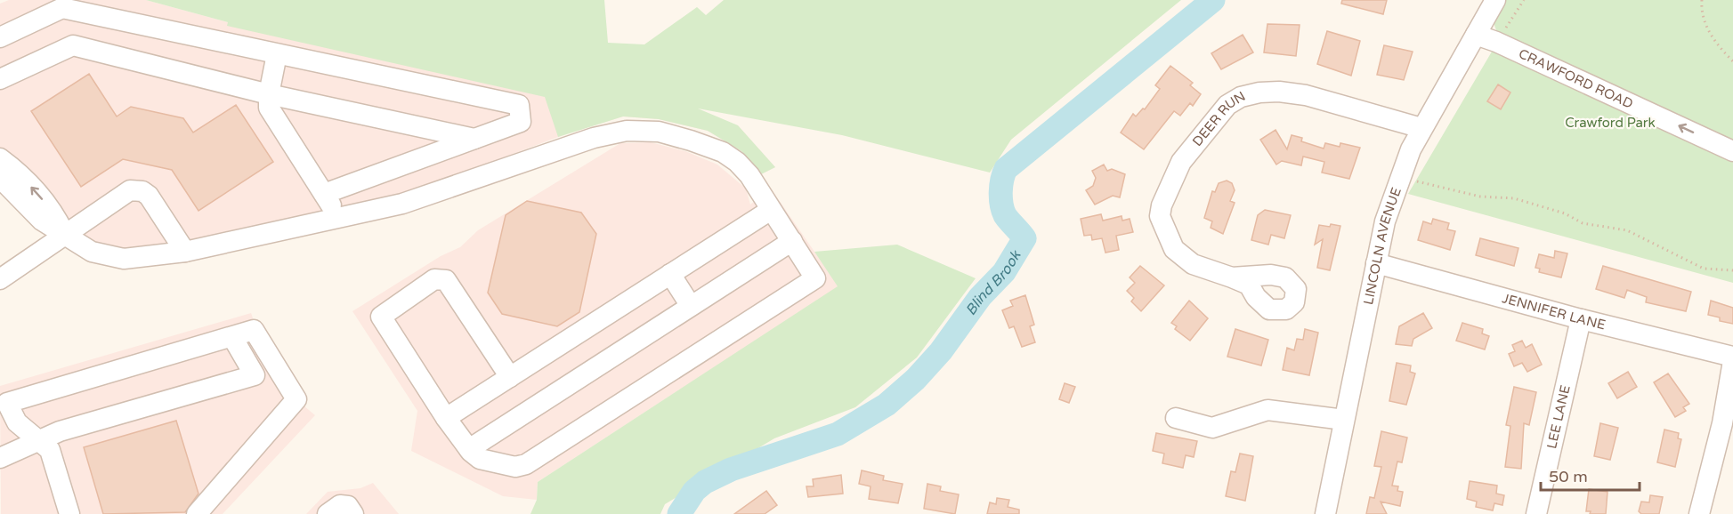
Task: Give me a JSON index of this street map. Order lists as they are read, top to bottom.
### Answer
{
  "streets": {
    "street": [
      "CRAWFORD ROAD",
      "DEER RUN",
      "LINCOLN AVENUE",
      "JENNIFER LANE",
      "LEE LANE"
    ]
  },
  "crossings": [
    ["CRAWFORD ROAD", "LINCOLN AVENUE"],
    ["DEER RUN", "LINCOLN AVENUE"],
    ["LINCOLN AVENUE", "JENNIFER LANE"],
    ["JENNIFER LANE", "LEE LANE"]
  ],
  "one_way": ["CRAWFORD ROAD"],
  "water": ["Blind Brook"],
  "parks": ["Crawford Park"],
  "scale_bar": "50 m"
}
